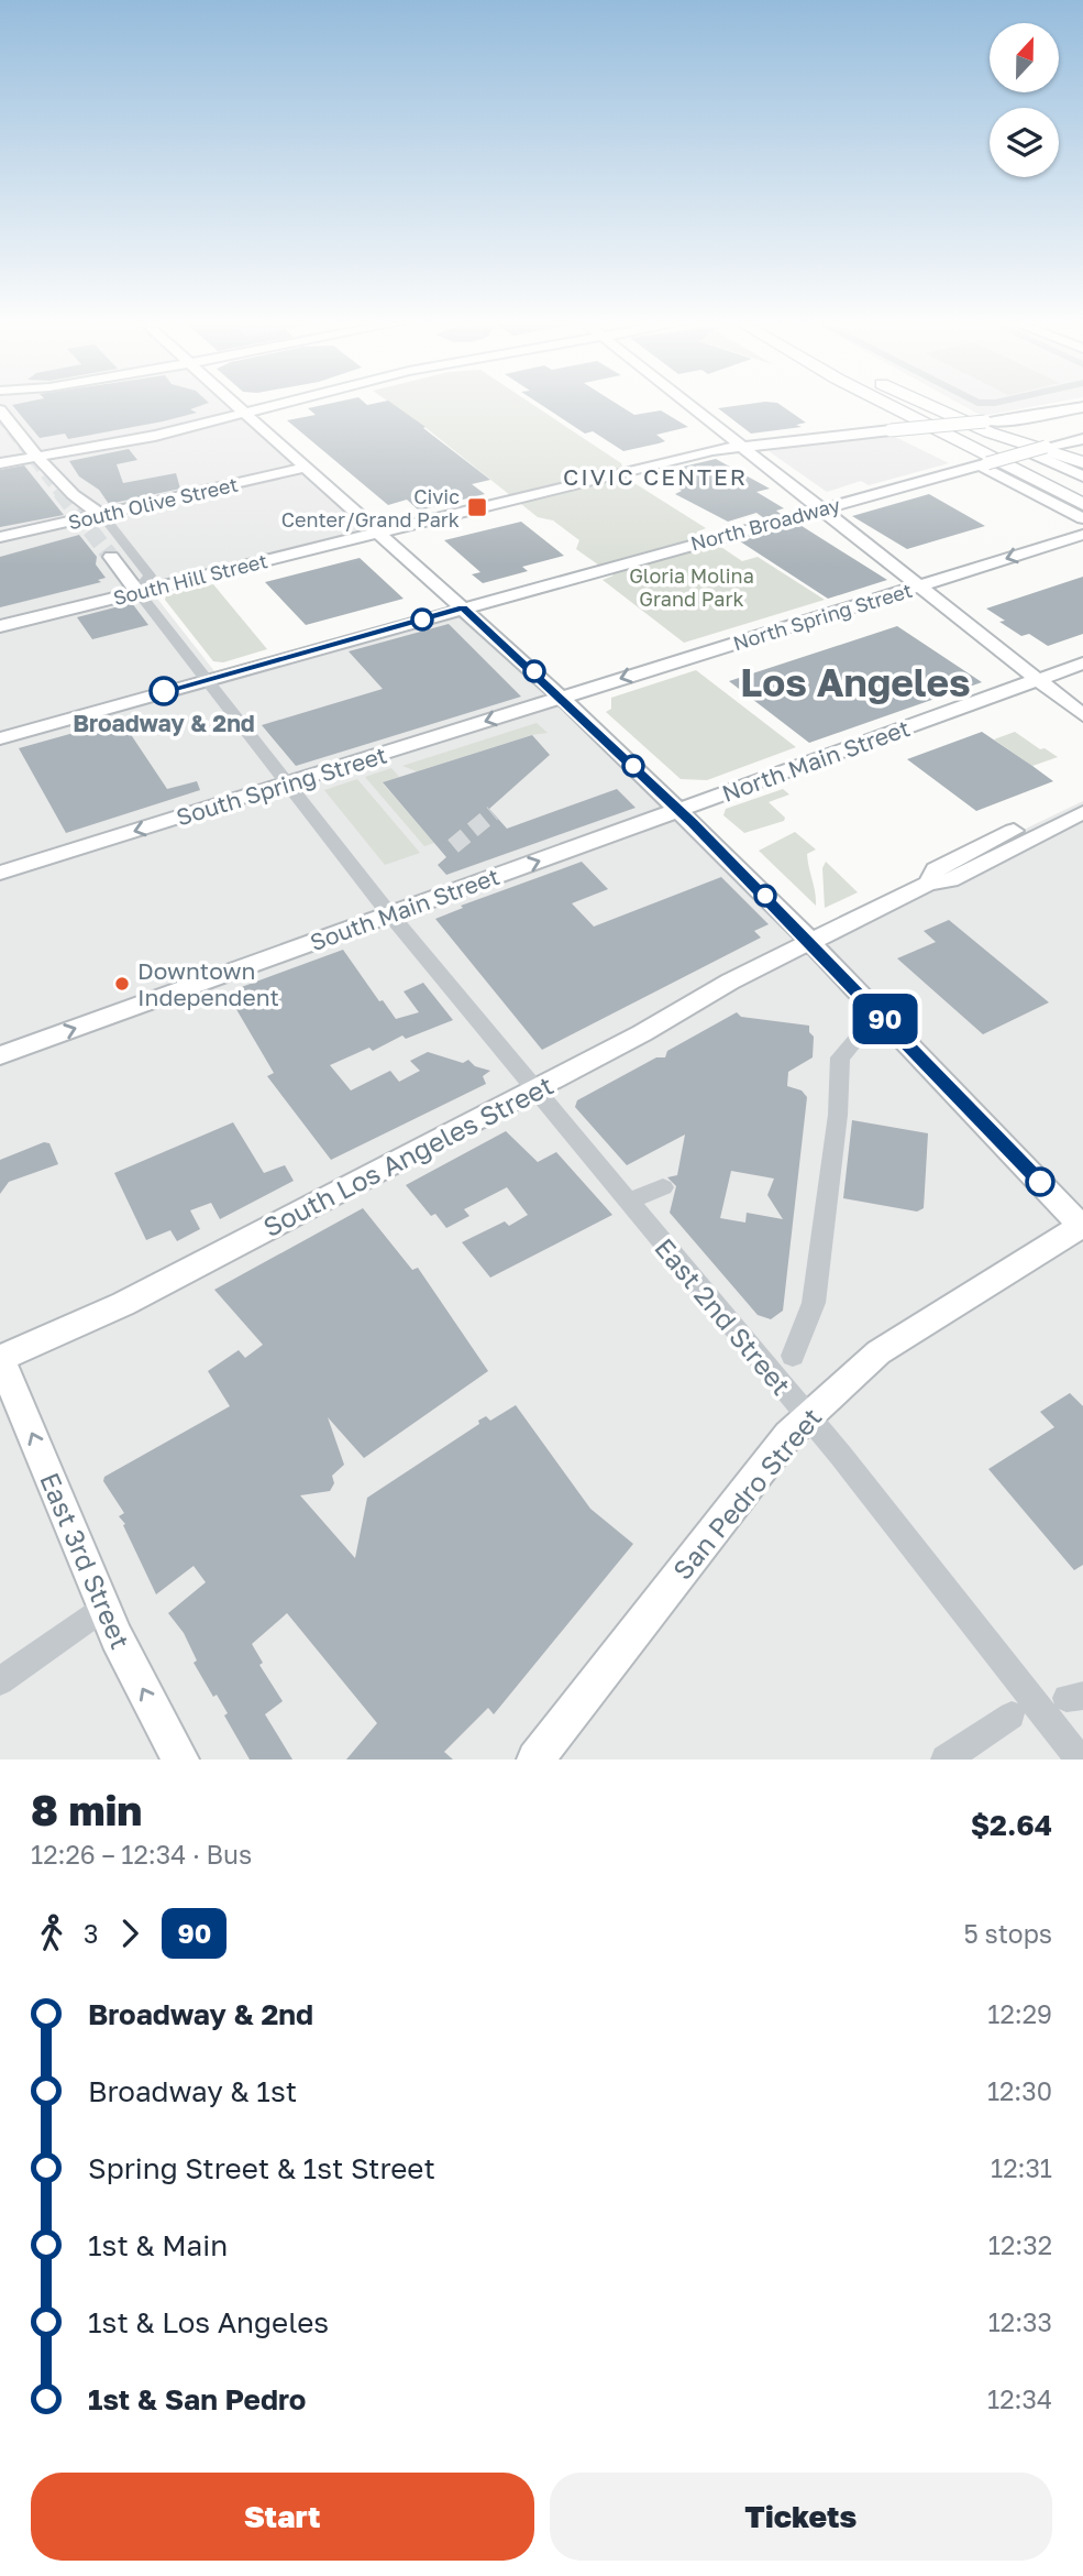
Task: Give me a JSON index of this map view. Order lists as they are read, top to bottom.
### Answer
{
  "streets": {
    "main road": [
      "South Olive Street",
      "North Broadway",
      "South Hill Street",
      "North Spring Street",
      "North Main Street",
      "South Spring Street",
      "South Main Street",
      "South Los Angeles Street",
      "San Pedro Street",
      "East 3rd Street"
    ],
    "street": ["East 2nd Street"]
  },
  "crossings": [
    ["North Broadway", "East 2nd Street"],
    ["South Hill Street", "East 2nd Street"],
    ["North Spring Street", "South Spring Street"],
    ["North Main Street", "South Main Street"],
    ["South Spring Street", "East 2nd Street"],
    ["South Main Street", "East 2nd Street"],
    ["South Los Angeles Street", "East 2nd Street"],
    ["South Los Angeles Street", "East 3rd Street"],
    ["East 2nd Street", "San Pedro Street"]
  ],
  "one_way": [
    "North Spring Street",
    "South Spring Street",
    "South Main Street",
    "East 3rd Street"
  ],
  "districts": ["CIVIC CENTER", "Los Angeles"],
  "parks": ["Gloria Molina Grand Park"],
  "places": {
    "transit": ["Civic Center/Grand Park"],
    "other": ["Broadway & 2nd", "Downtown Independent"]
  },
  "lines": ["bus line 90"],
  "north": "top",
  "page": {
    "on_map": "90",
    "heading": ["8 min", "12:26 – 12:34 · Bus", "$2.64"],
    "legs": ["3", "90", "5 stops"],
    "list": [
      {
        "name": "Broadway & 2nd",
        "value": "12:29"
      },
      {
        "name": "Broadway & 1st",
        "value": "12:30"
      },
      {
        "name": "Spring Street & 1st Street",
        "value": "12:31"
      },
      {
        "name": "1st & Main",
        "value": "12:32"
      },
      {
        "name": "1st & Los Angeles",
        "value": "12:33"
      },
      {
        "name": "1st & San Pedro",
        "value": "12:34"
      }
    ],
    "buttons": ["Start", "Tickets"]
  }
}
